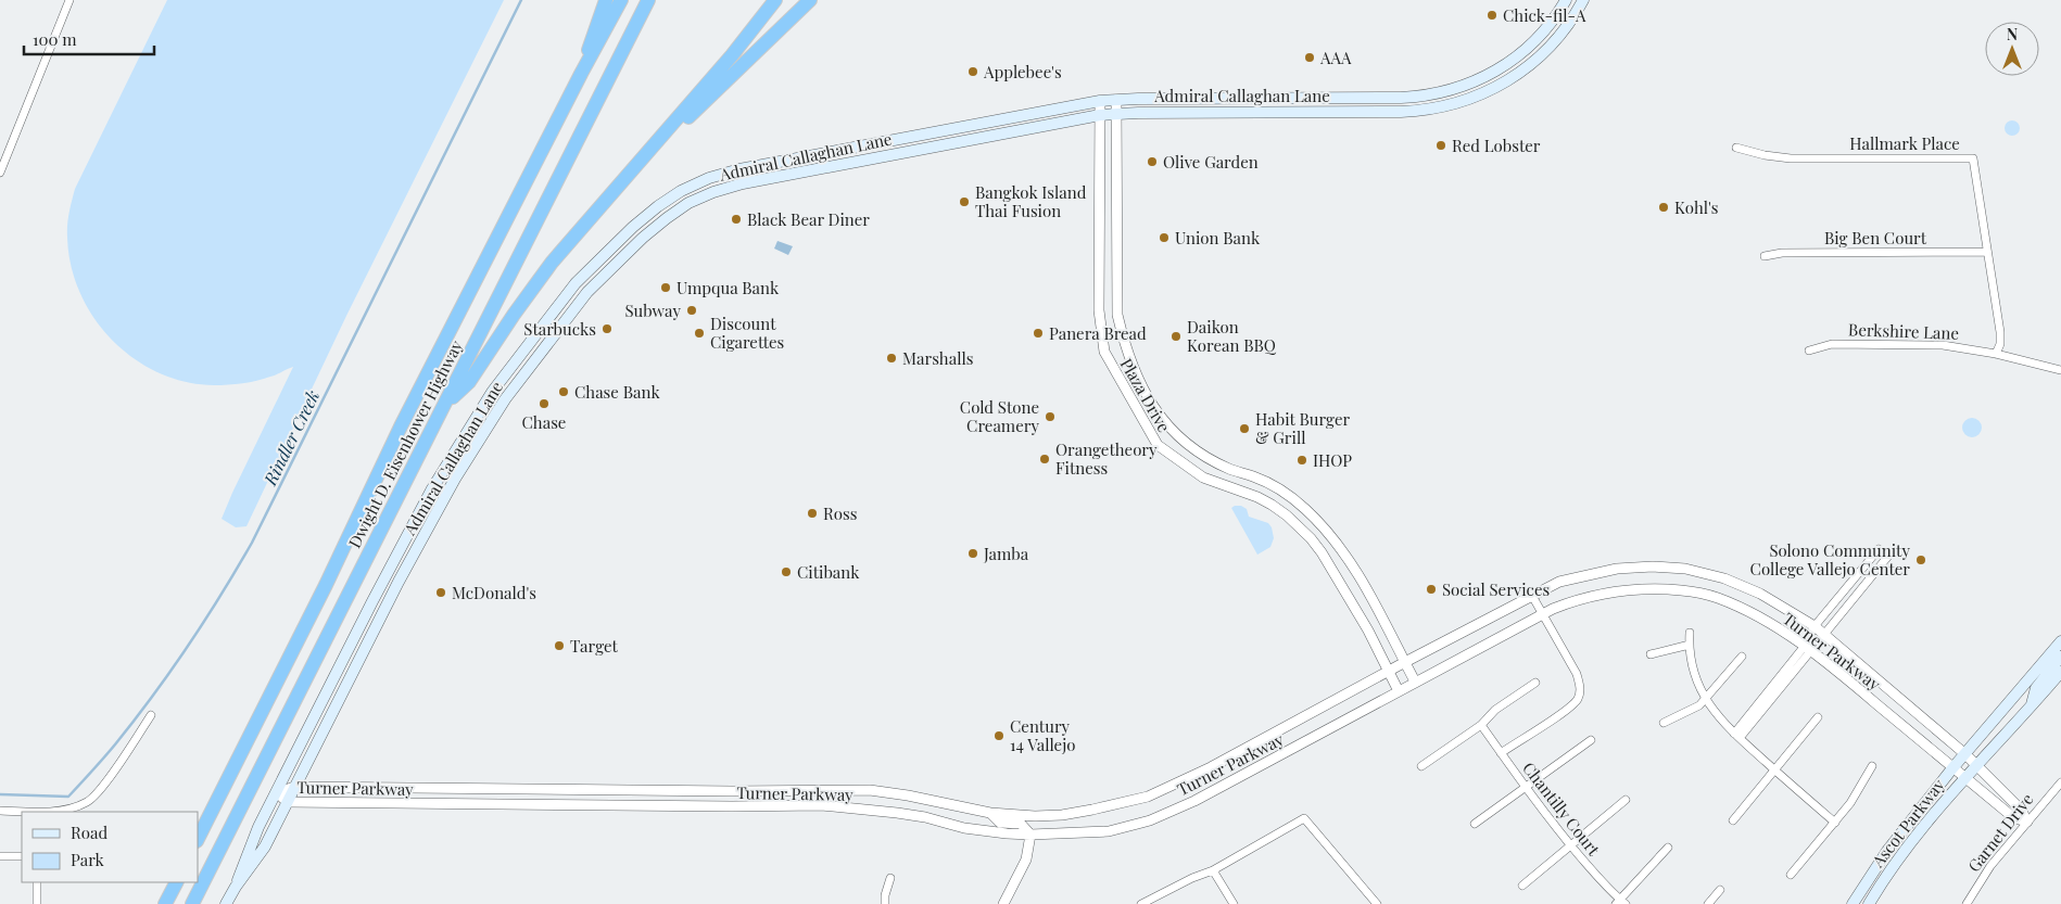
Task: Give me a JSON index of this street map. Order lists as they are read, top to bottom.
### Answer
{
  "streets": {
    "highway": ["Dwight D. Eisenhower Highway"],
    "main road": ["Admiral Callaghan Lane", "Ascot Parkway"],
    "street": [
      "Hallmark Place",
      "Big Ben Court",
      "Berkshire Lane",
      "Plaza Drive",
      "Turner Parkway",
      "Chantilly Court",
      "Garnet Drive"
    ]
  },
  "crossings": [
    ["Admiral Callaghan Lane", "Plaza Drive"],
    ["Admiral Callaghan Lane", "Turner Parkway"],
    ["Hallmark Place", "Big Ben Court"],
    ["Hallmark Place", "Berkshire Lane"],
    ["Plaza Drive", "Turner Parkway"],
    ["Turner Parkway", "Ascot Parkway"],
    ["Turner Parkway", "Garnet Drive"]
  ],
  "water": ["Rindler Creek"],
  "places": [
    "Chick-fil-A",
    "AAA",
    "Applebee's",
    "Red Lobster",
    "Olive Garden",
    "Bangkok Island Thai Fusion",
    "Kohl's",
    "Black Bear Diner",
    "Union Bank",
    "Umpqua Bank",
    "Subway",
    "Starbucks",
    "Discount Cigarettes",
    "Panera Bread",
    "Daikon Korean BBQ",
    "Marshalls",
    "Chase Bank",
    "Chase",
    "Cold Stone Creamery",
    "Habit Burger & Grill",
    "Orangetheory Fitness",
    "IHOP",
    "Ross",
    "Jamba",
    "Solono Community College Vallejo Center",
    "Citibank",
    "Social Services",
    "McDonald's",
    "Target",
    "Century 14 Vallejo"
  ],
  "legend": ["Road", "Park"],
  "scale_bar": "100 m",
  "north": "top"
}
